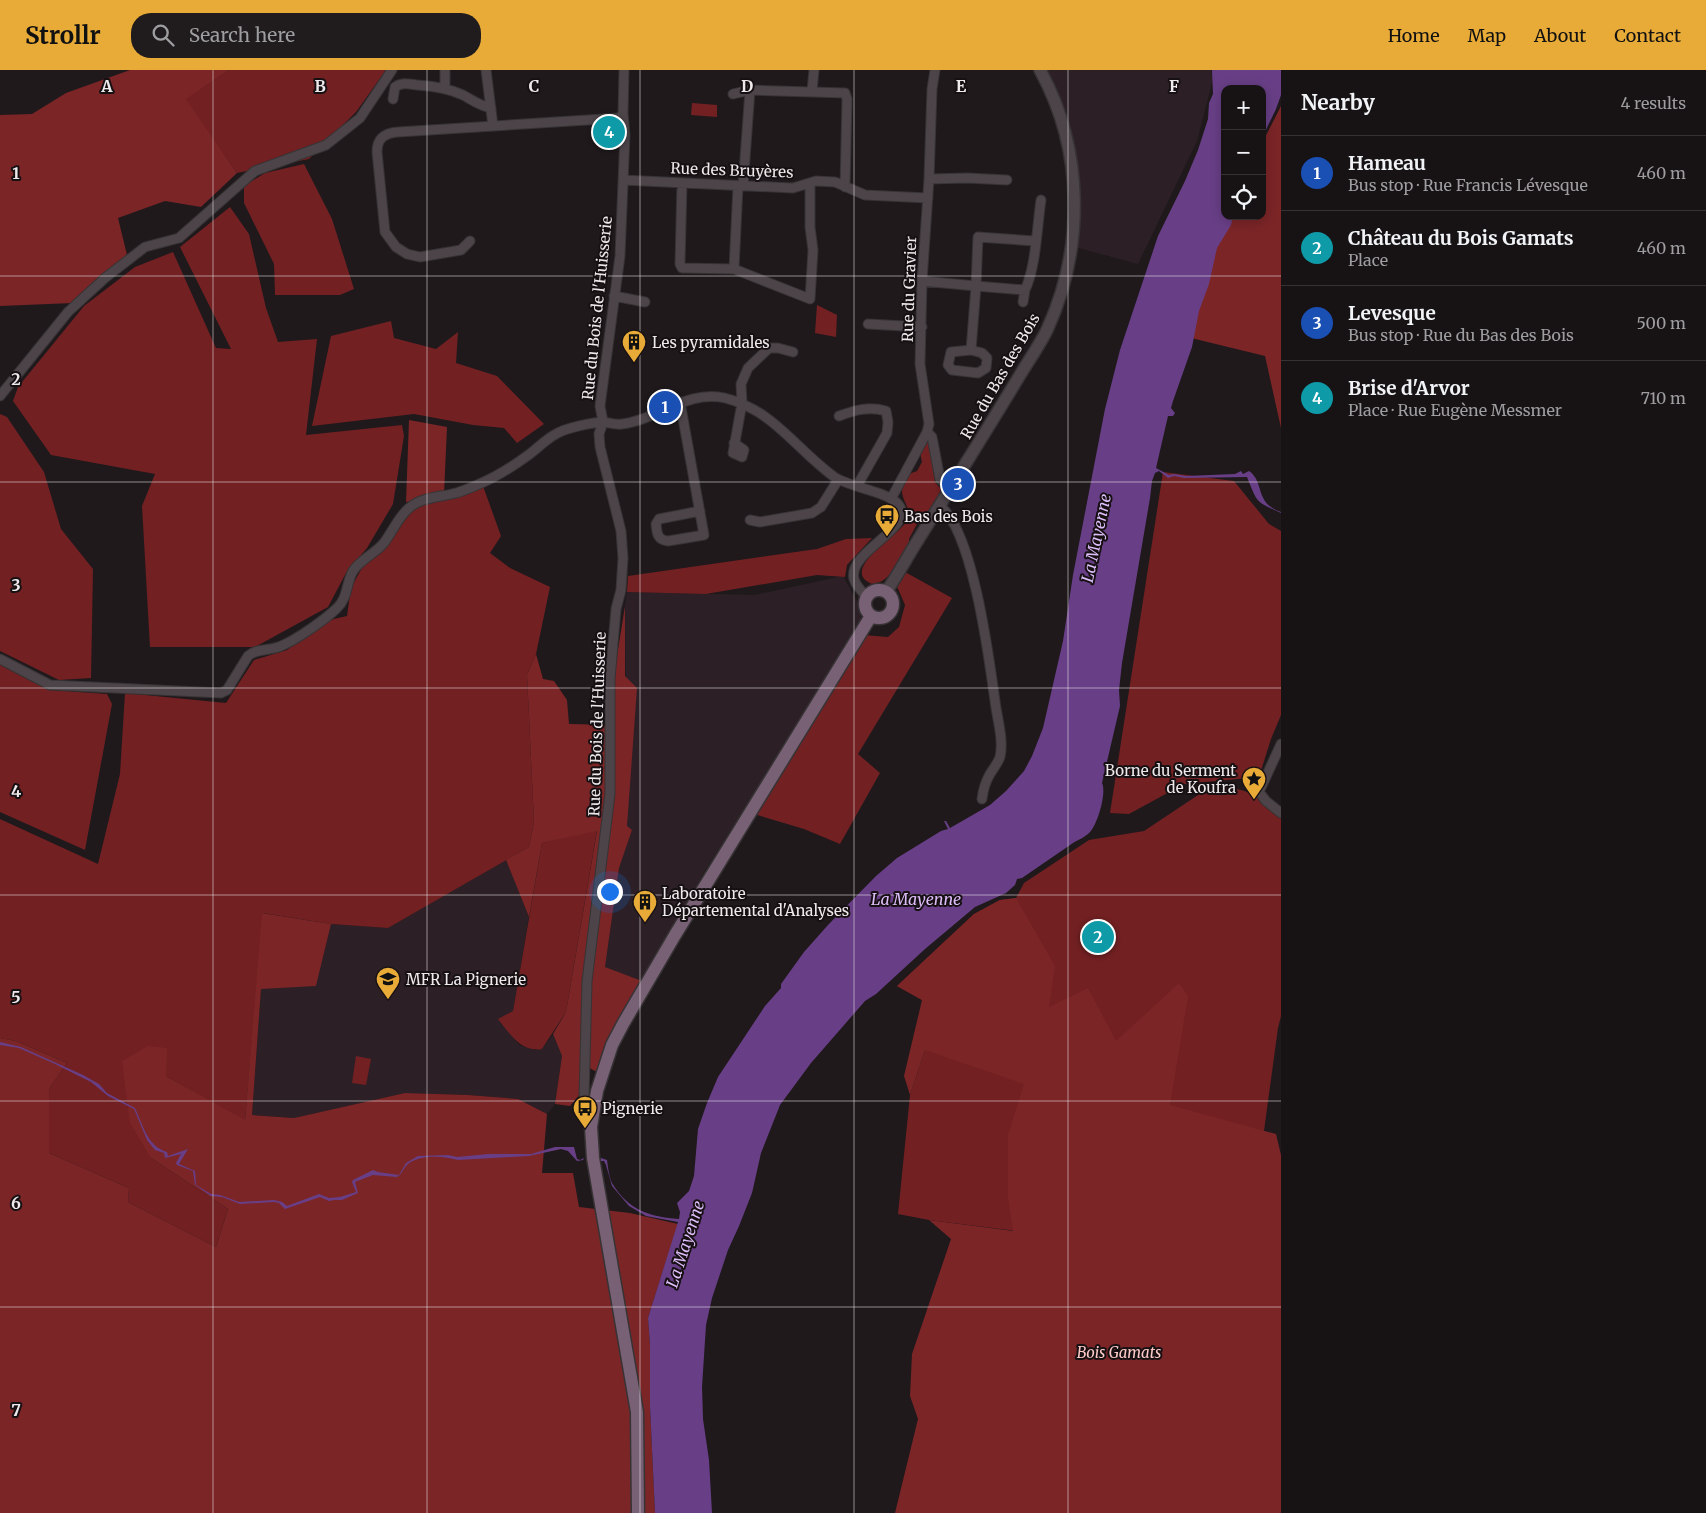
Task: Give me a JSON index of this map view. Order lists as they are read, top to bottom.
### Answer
{
  "streets": {
    "street": [
      "Rue des Bruyères",
      "Rue du Gravier",
      "Rue du Bois de l'Huisserie",
      "Rue du Bas des Bois"
    ]
  },
  "crossings": [
    ["Rue des Bruyères", "Rue du Gravier"],
    ["Rue des Bruyères", "Rue du Bois de l'Huisserie"],
    ["Rue du Gravier", "Rue du Bas des Bois"]
  ],
  "water": ["La Mayenne"],
  "parks": ["Bois Gamats"],
  "places": {
    "building": ["Les pyramidales", "Laboratoire Départemental d'Analyses"],
    "bus stop": ["Bas des Bois", "Pignerie"],
    "place": ["Borne du Serment de Koufra"],
    "school or university": ["MFR La Pignerie"]
  },
  "page": {
    "header": "Strollr",
    "search": "Search here",
    "nav": [
      "Home",
      "Map",
      "About",
      "Contact"
    ],
    "heading": ["Nearby", "4 results"],
    "map_buttons": ["+", "−"],
    "pins": [
      "4",
      "1",
      "3",
      "2"
    ],
    "list": [
      {
        "mark": "1",
        "name": "Hameau",
        "note": "Bus stop · Rue Francis Lévesque",
        "value": "460 m"
      },
      {
        "mark": "2",
        "name": "Château du Bois Gamats",
        "note": "Place",
        "value": "460 m"
      },
      {
        "mark": "3",
        "name": "Levesque",
        "note": "Bus stop · Rue du Bas des Bois",
        "value": "500 m"
      },
      {
        "mark": "4",
        "name": "Brise d'Arvor",
        "note": "Place · Rue Eugène Messmer",
        "value": "710 m"
      }
    ]
  },
  "grid": {
    "columns": [
      "A",
      "B",
      "C",
      "D",
      "E",
      "F"
    ],
    "rows": [
      "1",
      "2",
      "3",
      "4",
      "5",
      "6",
      "7"
    ]
  }
}
